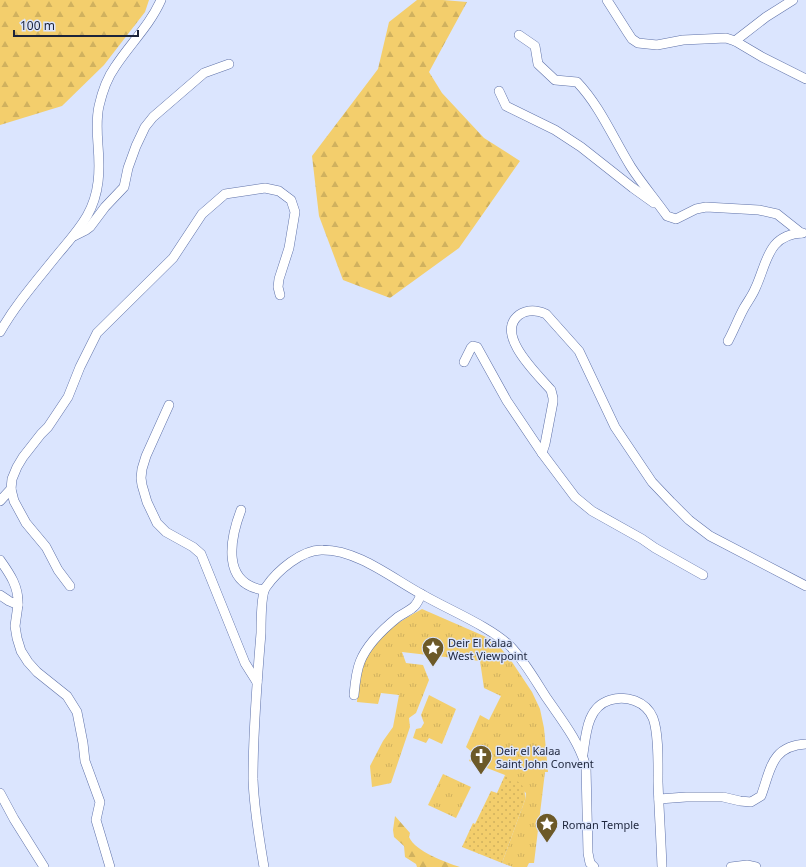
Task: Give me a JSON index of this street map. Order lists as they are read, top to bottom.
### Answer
{
  "places": {
    "place": ["Deir El Kalaa West Viewpoint", "Roman Temple"],
    "church": ["Deir el Kalaa Saint John Convent"]
  },
  "scale_bar": "100 m"
}
